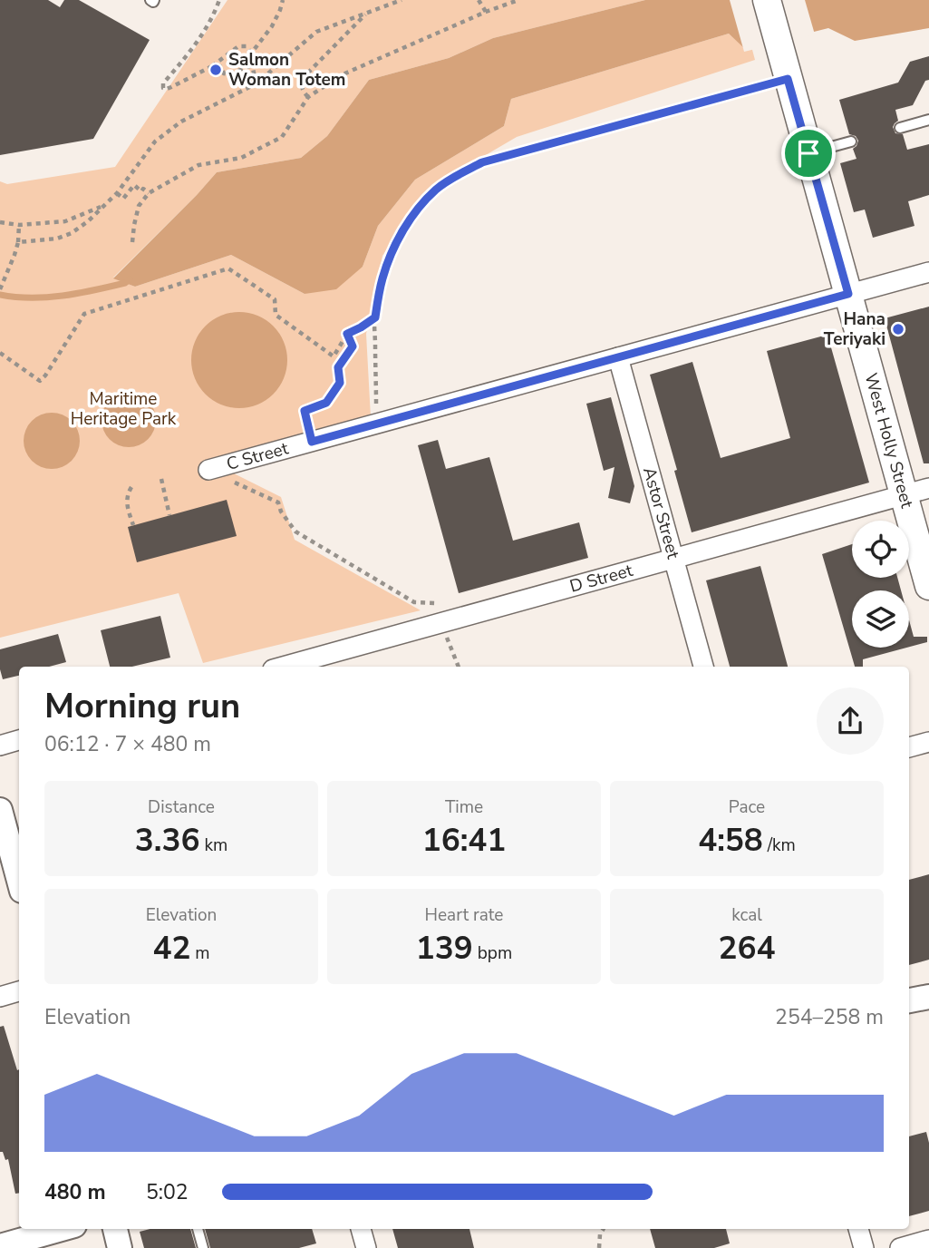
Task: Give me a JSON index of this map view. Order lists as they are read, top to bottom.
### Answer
{
  "streets": {
    "main road": ["West Holly Street"],
    "street": ["C Street", "Astor Street", "D Street"]
  },
  "crossings": [
    ["West Holly Street", "C Street"],
    ["West Holly Street", "D Street"],
    ["C Street", "Astor Street"],
    ["Astor Street", "D Street"]
  ],
  "parks": ["Maritime Heritage Park"],
  "places": ["Salmon Woman Totem", "Hana Teriyaki"],
  "page": {
    "heading": ["Morning run", "06:12 · 7 × 480 m"],
    "stats": [
      ["Distance", "3.36 km"],
      ["Time", "16:41"],
      ["Pace", "4:58 /km"],
      ["Elevation", "42 m"],
      ["Heart rate", "139 bpm"],
      ["kcal", "264"]
    ],
    "chart": ["Elevation", "254–258 m"],
    "list": [
      {
        "name": "480 m",
        "note": "5:02"
      }
    ]
  }
}
